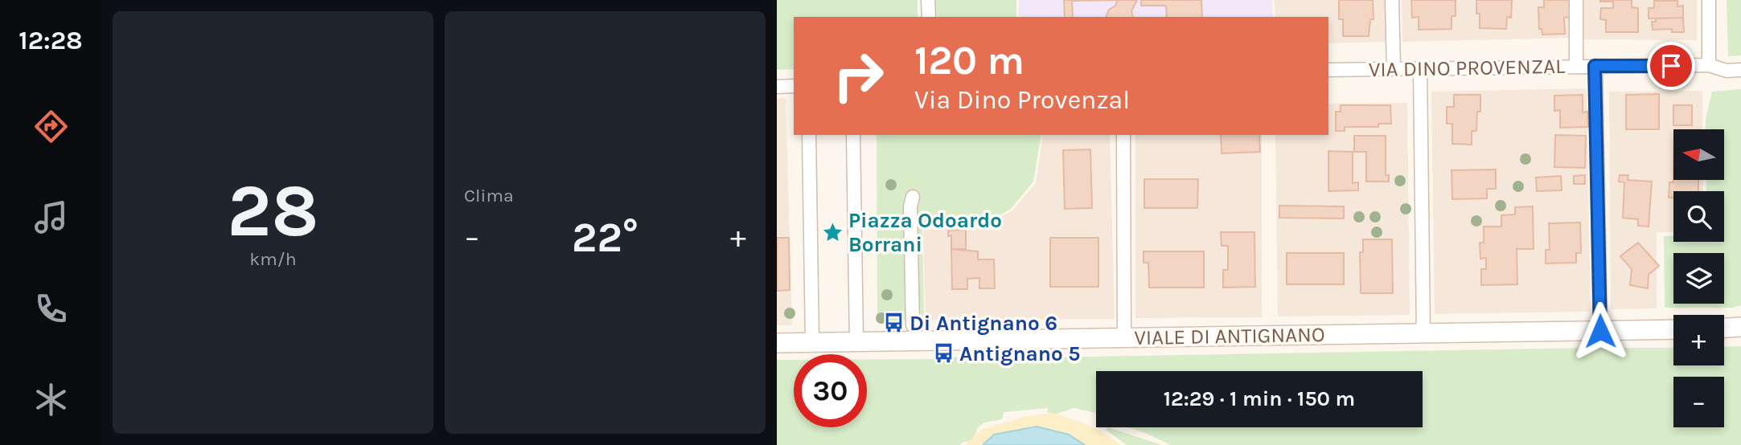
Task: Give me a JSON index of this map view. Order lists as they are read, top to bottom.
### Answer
{
  "streets": {
    "main road": ["VIALE DI ANTIGNANO"],
    "street": ["VIA DINO PROVENZAL"]
  },
  "places": {
    "place": ["Piazza Odoardo Borrani"],
    "bus stop": ["Di Antignano 6", "Antignano 5"]
  },
  "north": "left",
  "page": {
    "tabs": "12:28",
    "tile": [
      ["28", "km/h"],
      "Clima"
    ],
    "turn": ["120 m", "Via Dino Provenzal"],
    "map_buttons": ["+", "−"],
    "heat": ["−", "22°", "+"],
    "limit": "30",
    "trip": "12:29 · 1 min · 150 m"
  }
}
